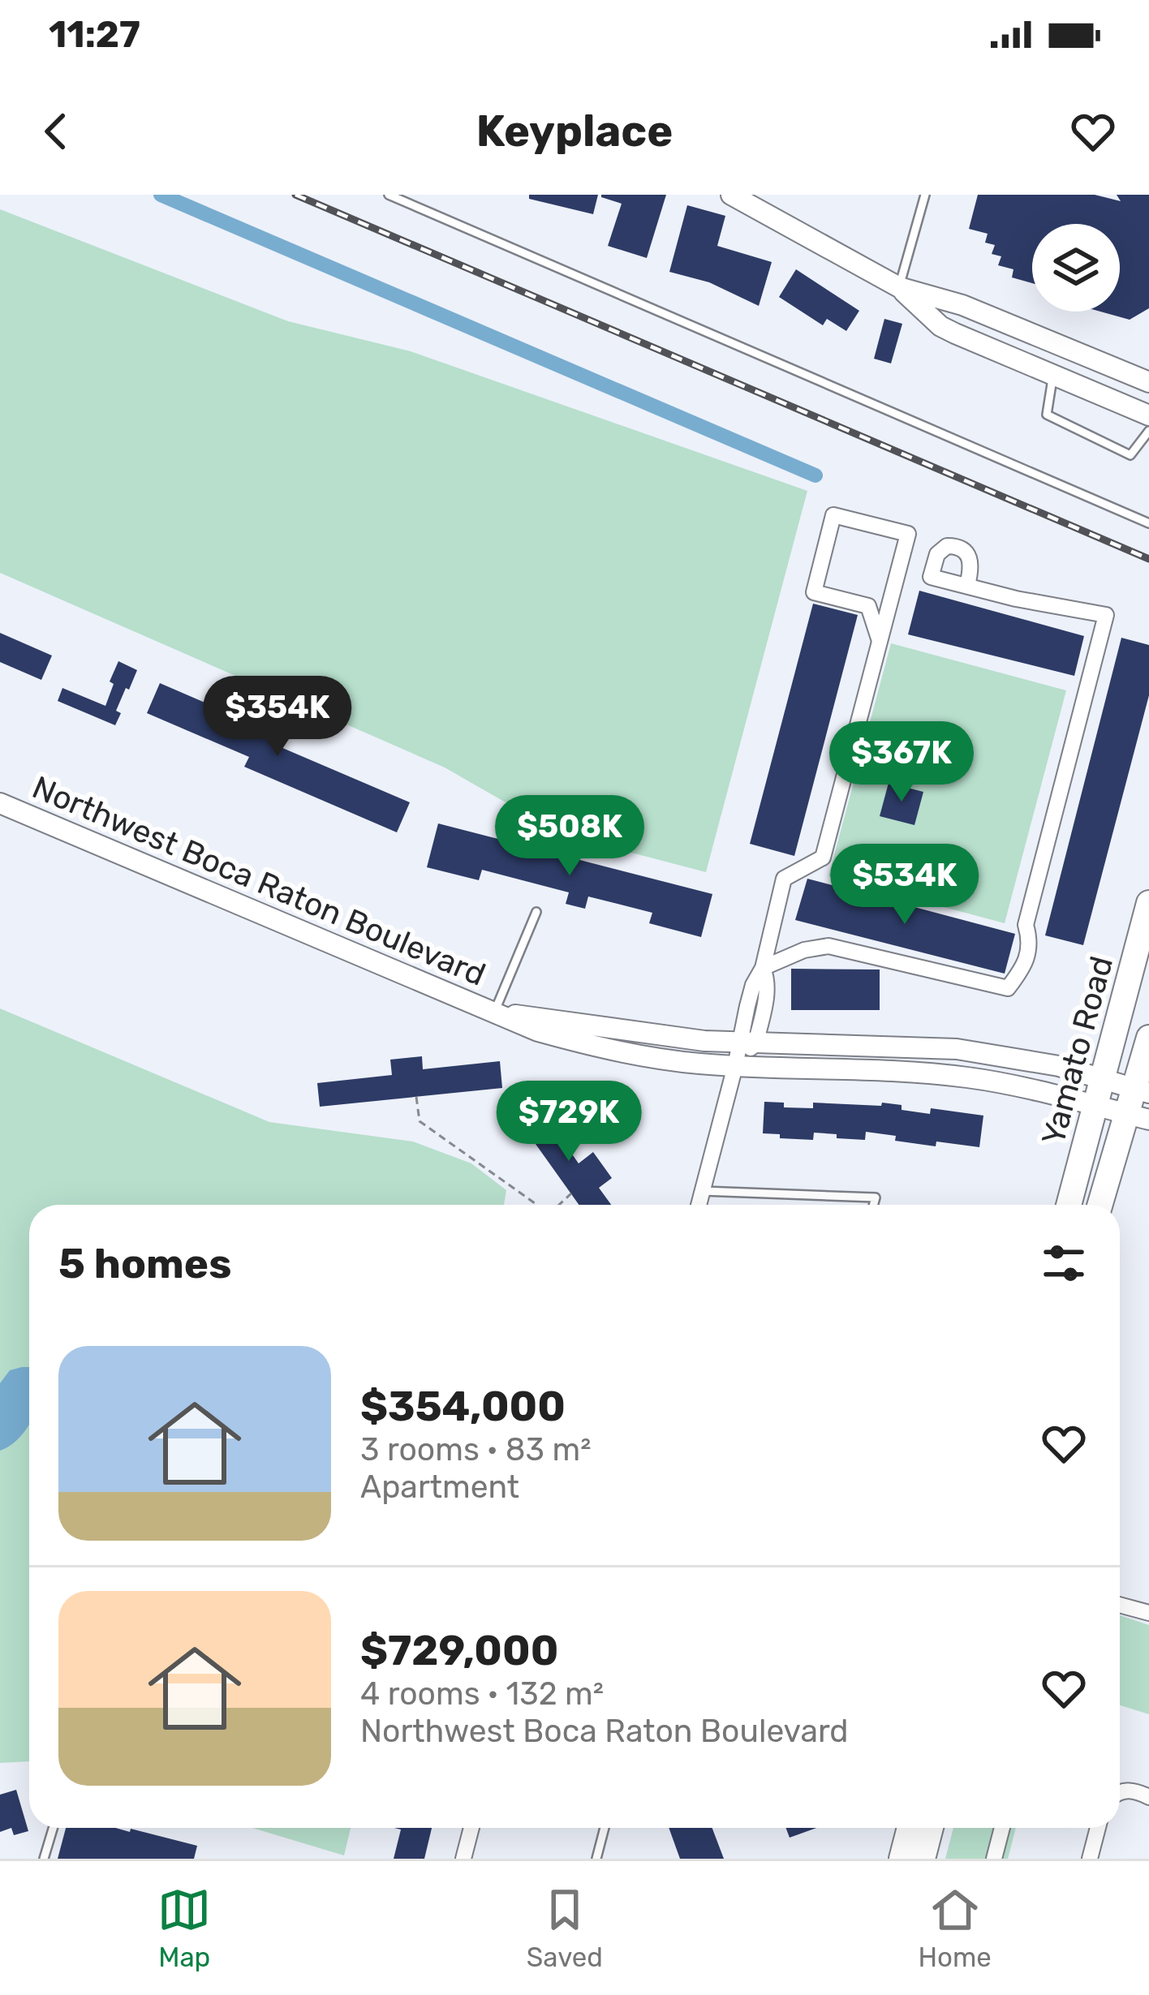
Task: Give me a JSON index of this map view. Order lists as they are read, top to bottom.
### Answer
{
  "streets": {
    "main road": ["Yamato Road"],
    "street": ["Northwest Boca Raton Boulevard"]
  },
  "crossings": [
    ["Northwest Boca Raton Boulevard", "Yamato Road"]
  ],
  "page": {
    "status": "11:27",
    "header": "Keyplace",
    "price": [
      "$354K",
      "$367K",
      "$508K",
      "$534K",
      "$729K"
    ],
    "heading": "5 homes",
    "list": [
      {
        "name": "$354,000",
        "note": "3 rooms · 83 m² · Apartment"
      },
      {
        "name": "$729,000",
        "note": "4 rooms · 132 m² · Northwest Boca Raton Boulevard"
      }
    ],
    "tabs": ["Map", "Saved", "Home"]
  }
}
